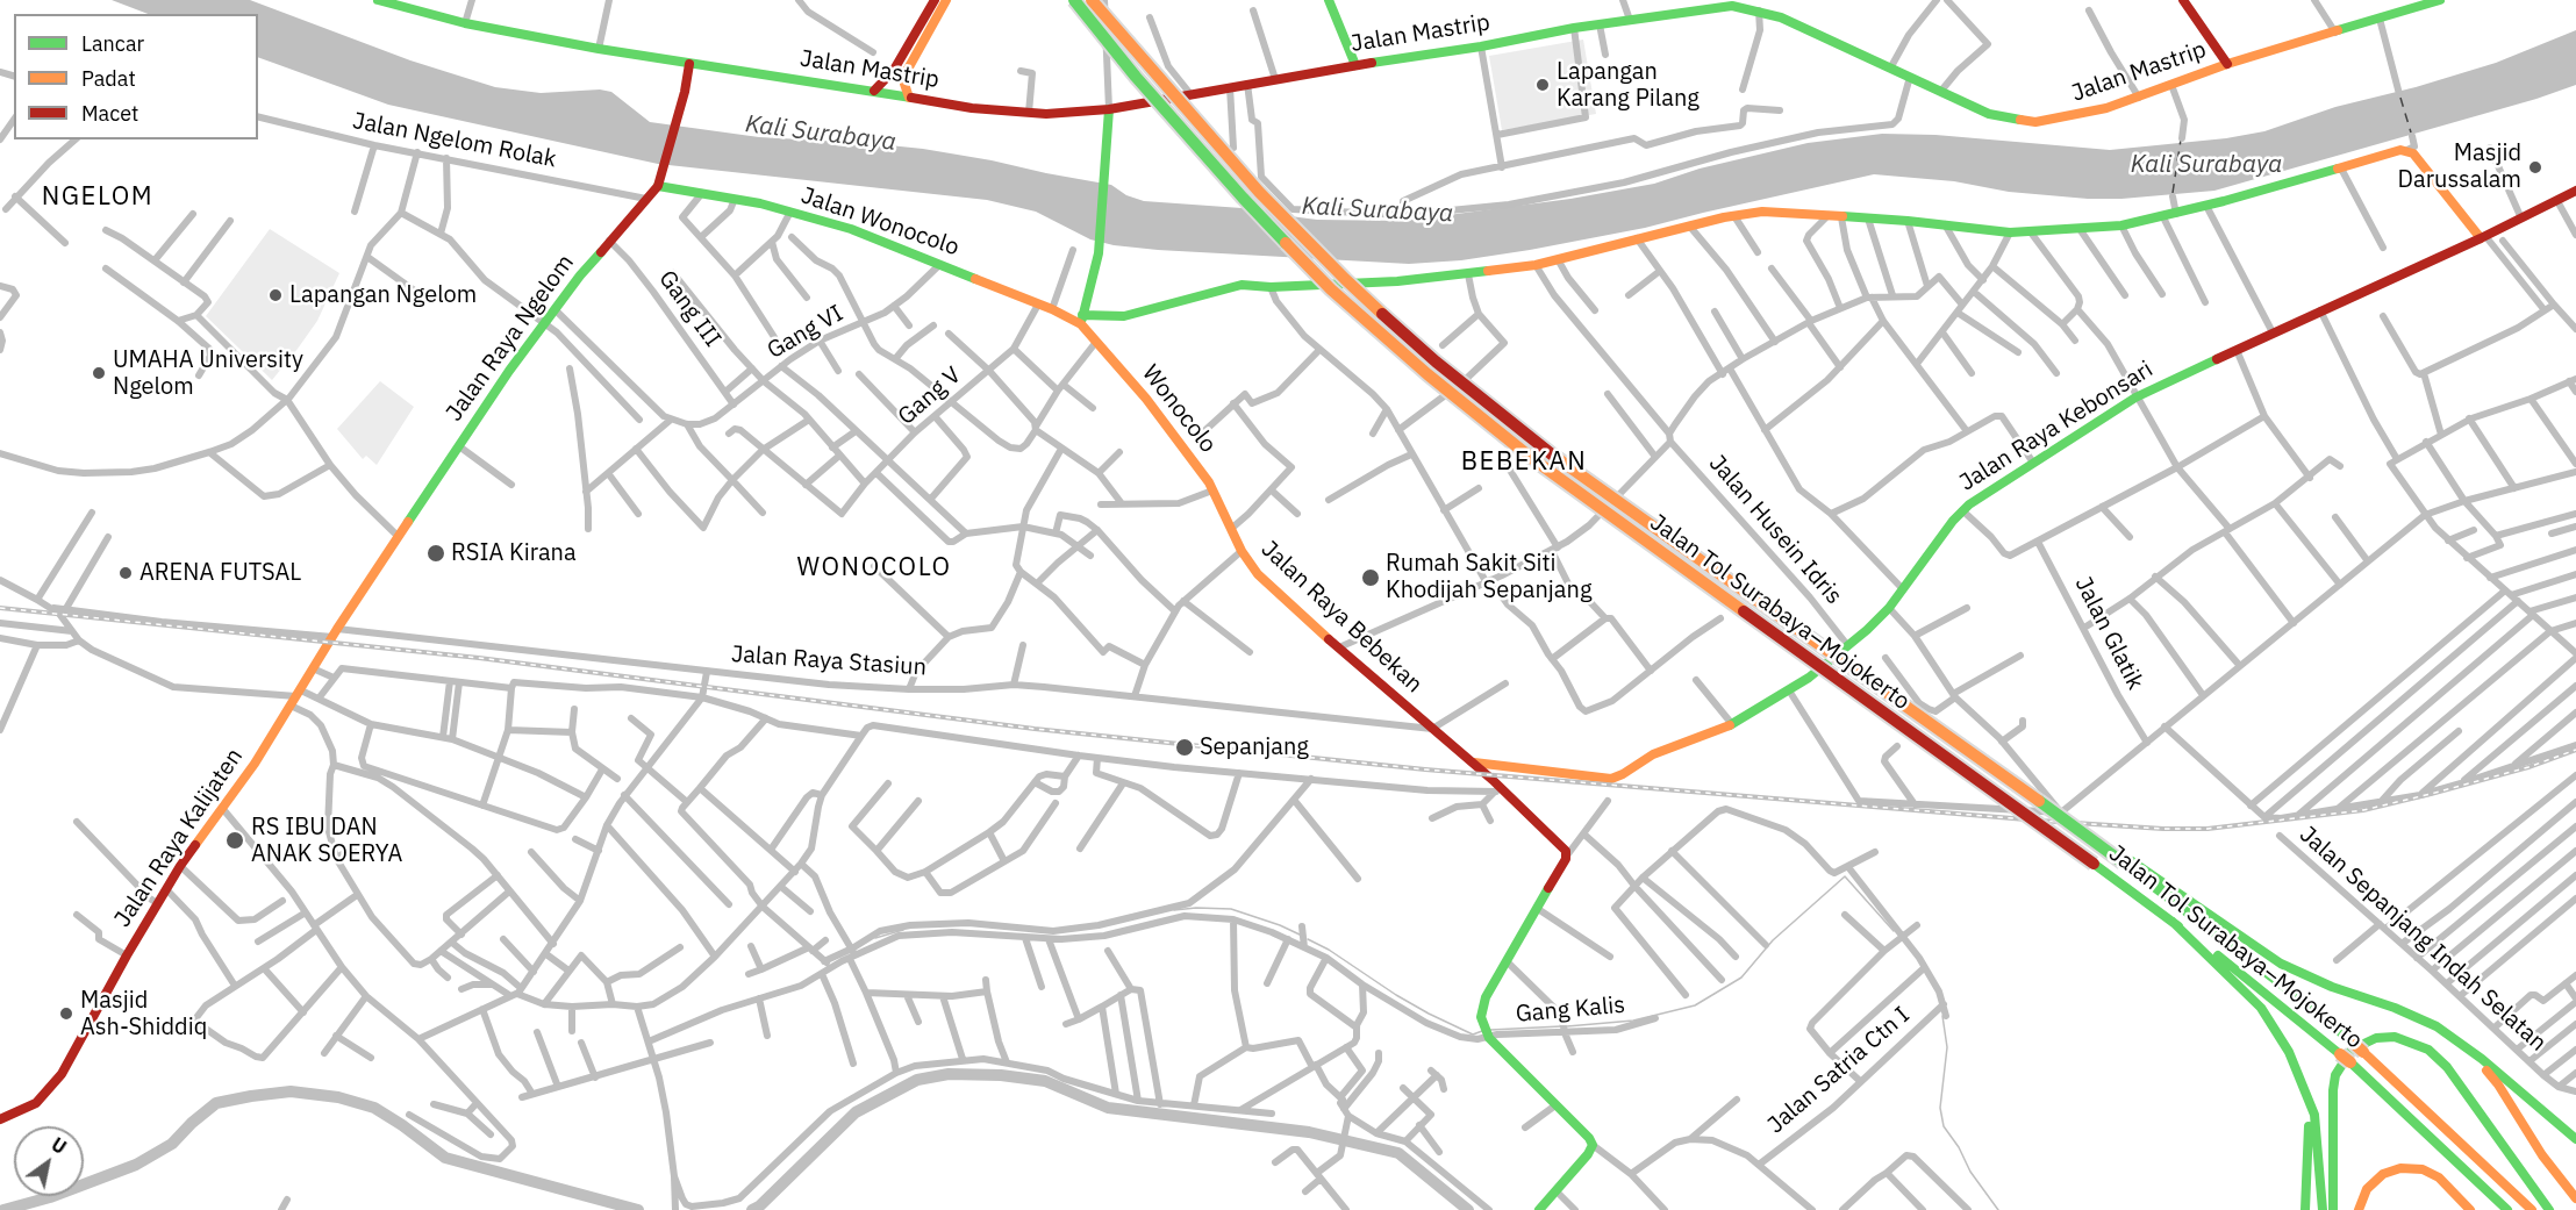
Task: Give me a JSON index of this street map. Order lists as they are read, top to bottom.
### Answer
{
  "streets": {
    "main road": [
      "Jalan Mastrip",
      "Jalan Wonocolo",
      "Jalan Raya Ngelom",
      "Wonocolo",
      "Jalan Raya Kebonsari",
      "Jalan Tol Surabaya–Mojokerto",
      "Jalan Raya Bebekan",
      "Jalan Raya Kalijaten"
    ],
    "street": [
      "Jalan Ngelom Rolak",
      "Gang III",
      "Gang VI",
      "Gang V",
      "Jalan Husein Idris",
      "Jalan Glatik",
      "Jalan Raya Stasiun",
      "Jalan Sepanjang Indah Selatan",
      "Gang Kalis",
      "Jalan Satria Ctn I"
    ]
  },
  "crossings": [
    ["Jalan Mastrip", "Jalan Raya Ngelom"],
    ["Jalan Ngelom Rolak", "Jalan Raya Ngelom"],
    ["Jalan Wonocolo", "Gang VI"],
    ["Jalan Wonocolo", "Jalan Raya Ngelom"],
    ["Jalan Wonocolo", "Gang V"],
    ["Jalan Wonocolo", "Wonocolo"],
    ["Gang III", "Gang VI"],
    ["Gang III", "Jalan Raya Ngelom"],
    ["Jalan Raya Ngelom", "Jalan Raya Stasiun"],
    ["Jalan Raya Ngelom", "Jalan Raya Kalijaten"],
    ["Wonocolo", "Jalan Raya Bebekan"],
    ["Jalan Raya Kebonsari", "Jalan Husein Idris"],
    ["Jalan Raya Kebonsari", "Jalan Raya Bebekan"],
    ["Jalan Raya Bebekan", "Jalan Raya Stasiun"],
    ["Jalan Raya Stasiun", "Jalan Raya Kalijaten"]
  ],
  "districts": ["NGELOM", "BEBEKAN", "WONOCOLO"],
  "water": ["Kali Surabaya"],
  "places": [
    "Lapangan Karang Pilang",
    "Masjid Darussalam",
    "Lapangan Ngelom",
    "UMAHA University Ngelom",
    "RSIA Kirana",
    "ARENA FUTSAL",
    "Rumah Sakit Siti Khodijah Sepanjang",
    "Sepanjang",
    "RS IBU DAN ANAK SOERYA",
    "Masjid Ash-Shiddiq"
  ],
  "legend": ["Lancar", "Padat", "Macet"],
  "north": "top right"
}
